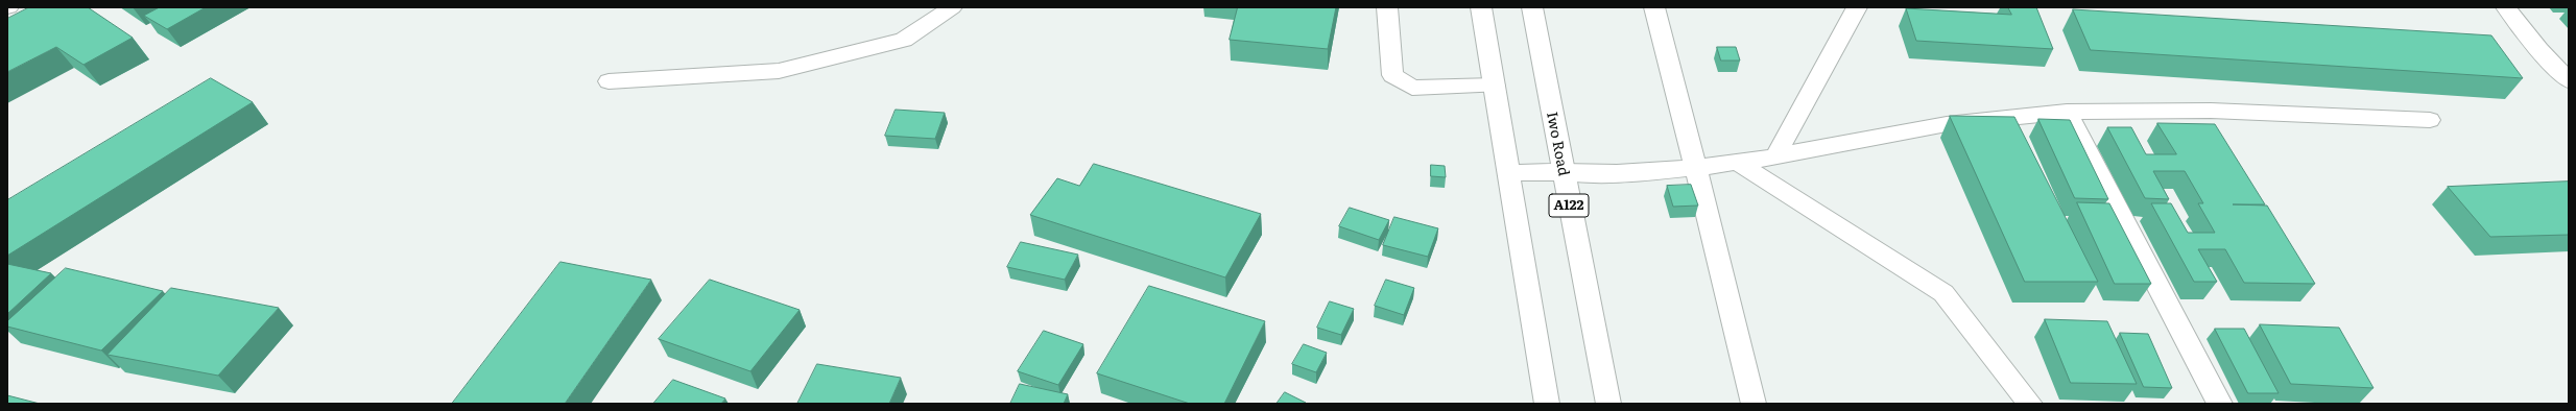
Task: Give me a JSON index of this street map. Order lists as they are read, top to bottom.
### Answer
{
  "streets": {
    "main road": ["Iwo Road", "A122"]
  }
}
